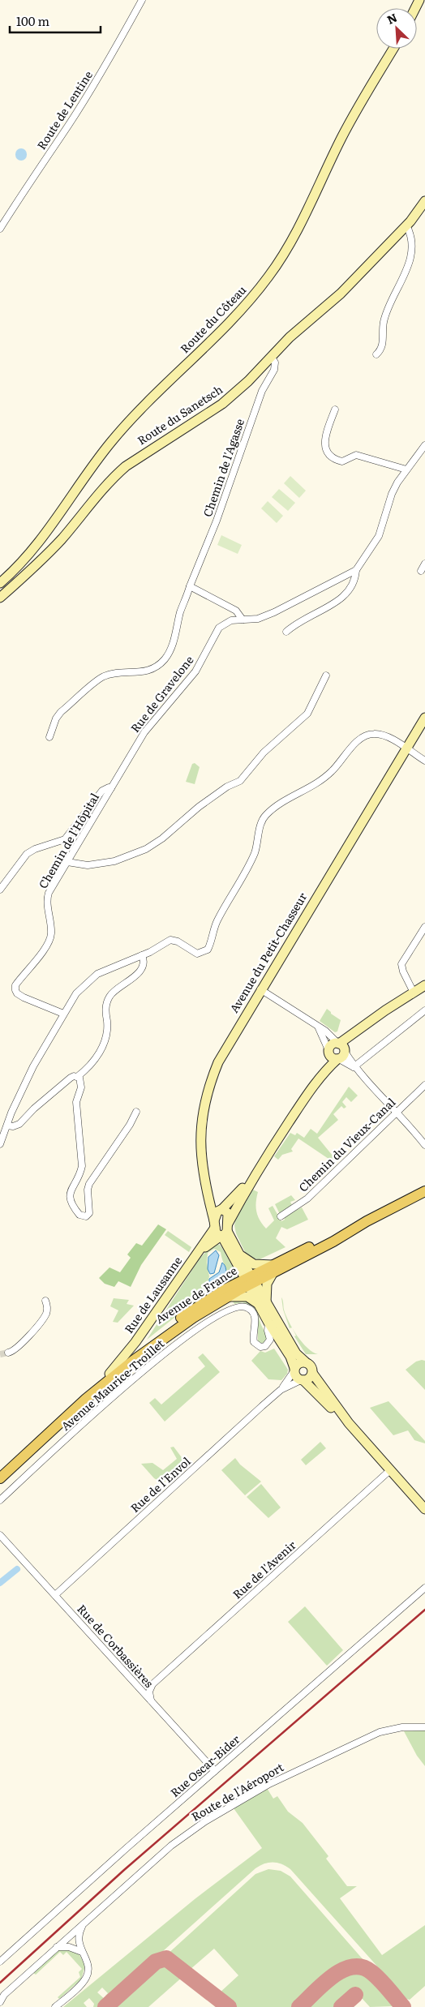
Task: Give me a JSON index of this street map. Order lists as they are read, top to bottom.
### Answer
{
  "streets": {
    "main road": ["Avenue de France"],
    "street": [
      "Route de Lentine",
      "Route du Côteau",
      "Route du Sanetsch",
      "Chemin de l'Agasse",
      "Rue de Gravelone",
      "Chemin de l'Hôpital",
      "Avenue du Petit-Chasseur",
      "Chemin du Vieux-Canal",
      "Rue de Lausanne",
      "Avenue Maurice-Troillet",
      "Rue de l'Envol",
      "Rue de l'Avenir",
      "Rue de Corbassières",
      "Rue Oscar-Bider",
      "Route de l'Aéroport"
    ]
  },
  "crossings": [
    ["Route du Sanetsch", "Chemin de l'Agasse"],
    ["Rue de Gravelone", "Chemin de l'Hôpital"],
    ["Avenue du Petit-Chasseur", "Rue de Lausanne"],
    ["Rue de Lausanne", "Avenue de France"],
    ["Rue de l'Envol", "Rue de Corbassières"],
    ["Rue de Corbassières", "Rue Oscar-Bider"]
  ],
  "scale_bar": "100 m",
  "north": "top left"
}
